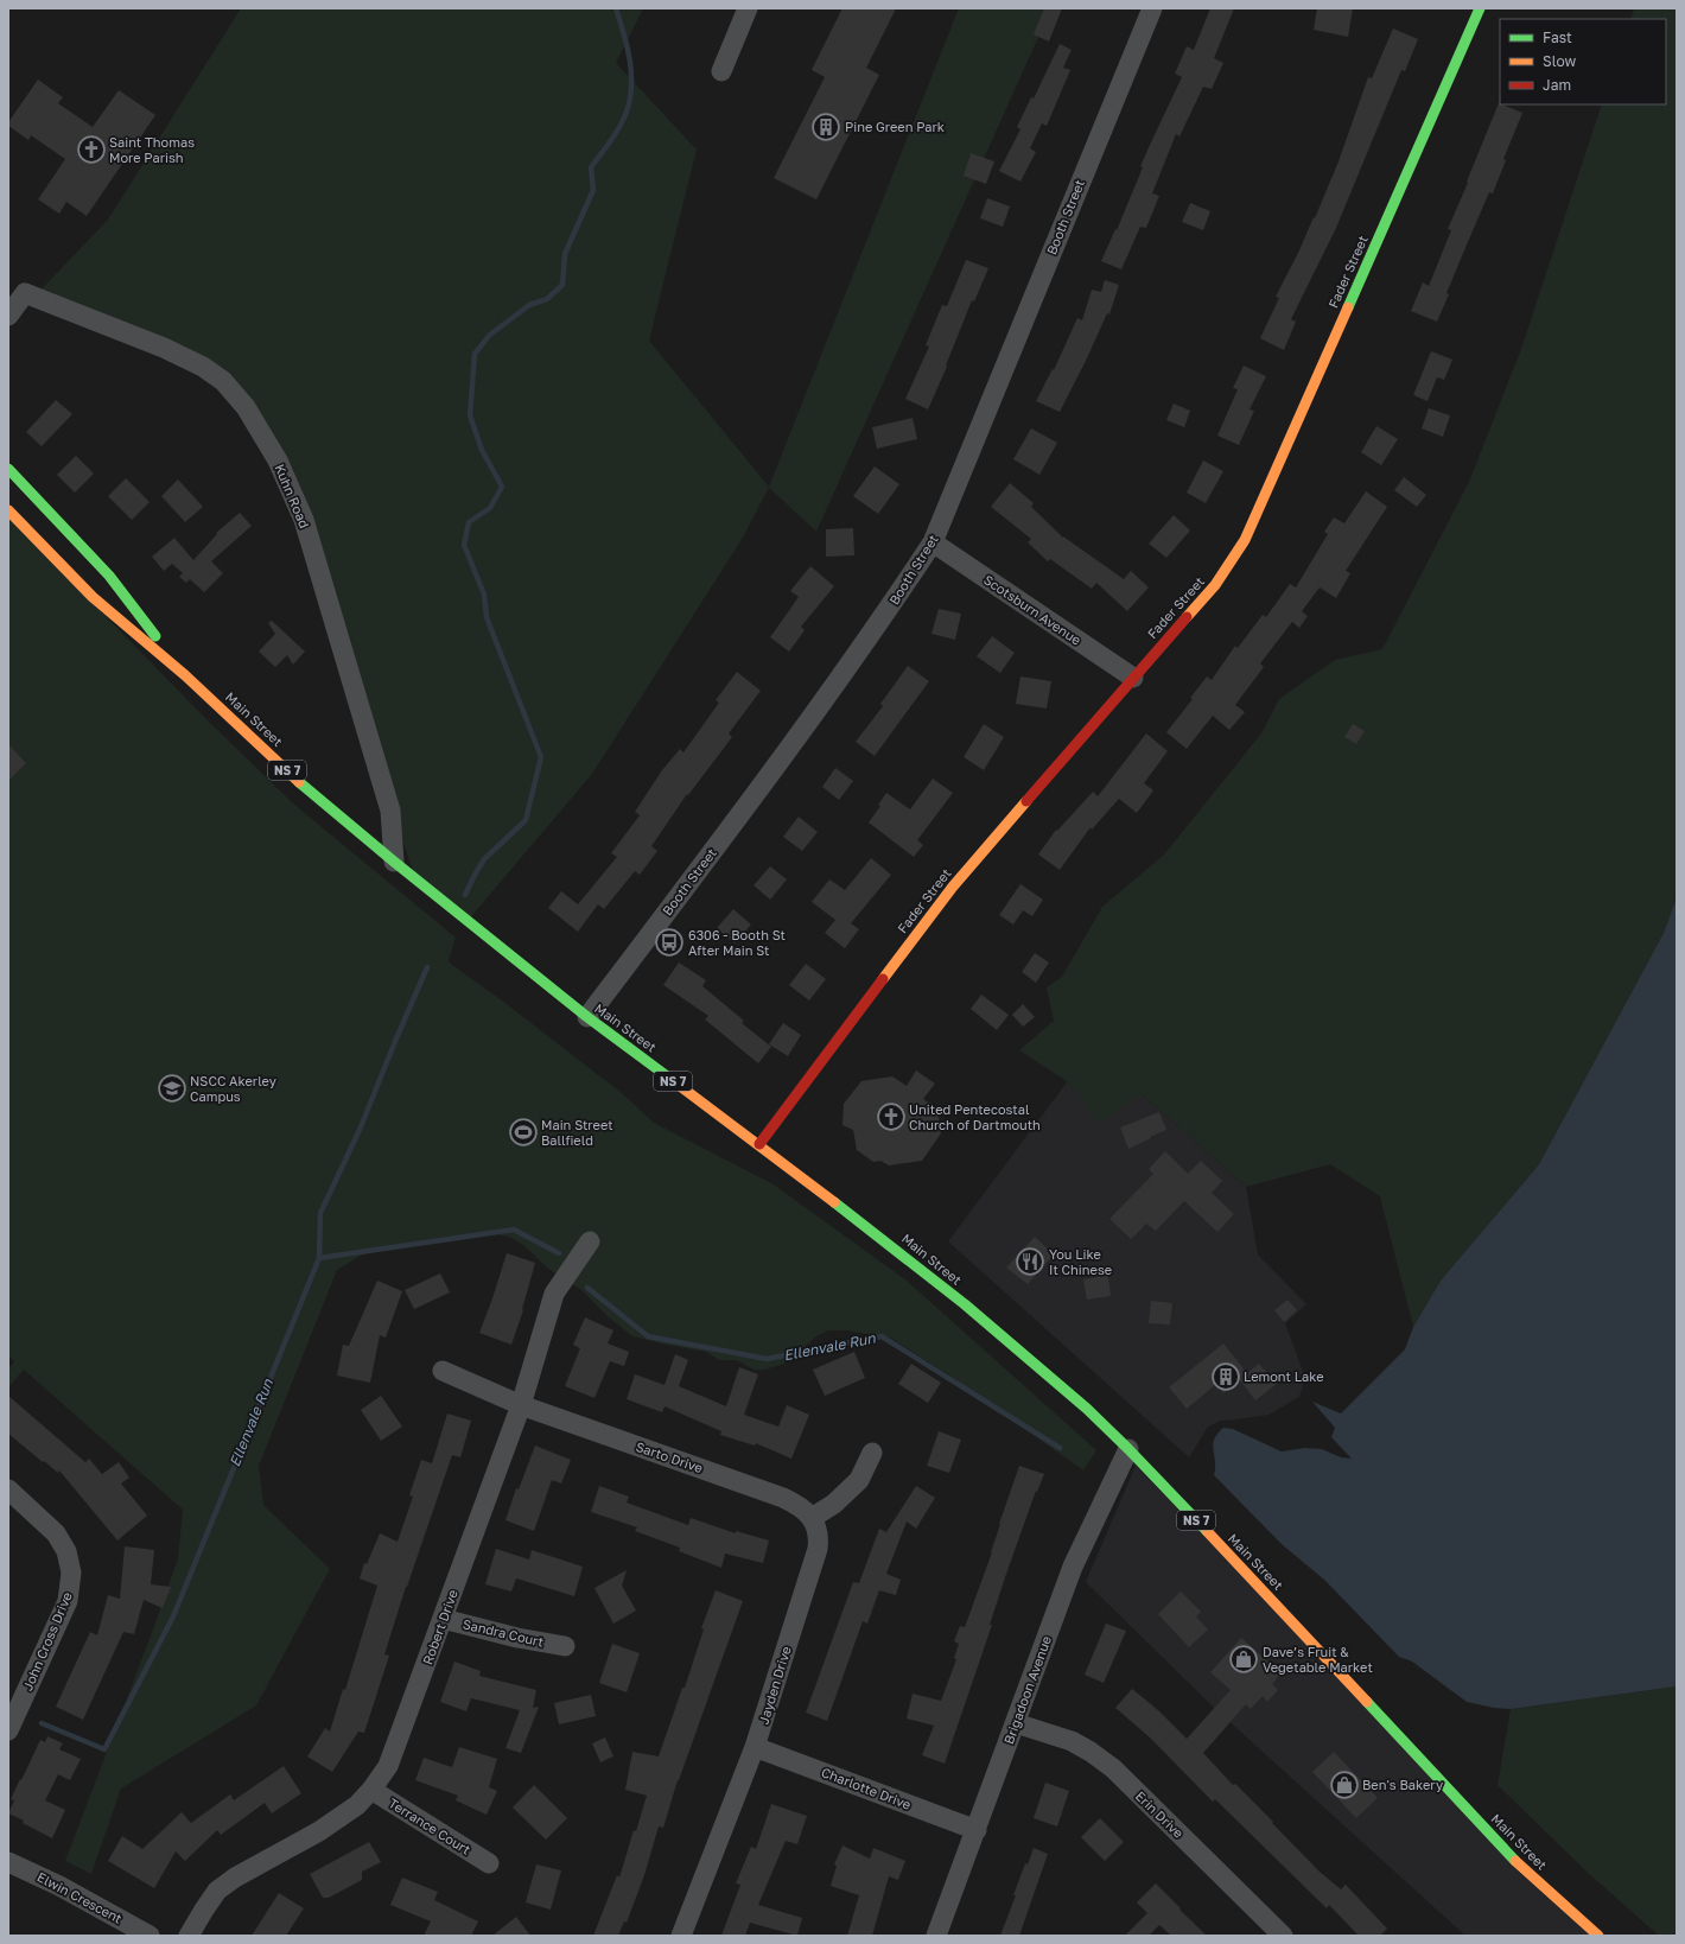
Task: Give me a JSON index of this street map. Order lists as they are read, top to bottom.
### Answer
{
  "streets": {
    "main road": ["Fader Street", "Main Street", "NS 7"],
    "street": [
      "Booth Street",
      "Kuhn Road",
      "Scotsburn Avenue",
      "Sarto Drive",
      "Robert Drive",
      "Sandra Court",
      "John Cross Drive",
      "Jayden Drive",
      "Brigadoon Avenue",
      "Charlotte Drive",
      "Erin Drive",
      "Terrance Court",
      "Elwin Crescent"
    ]
  },
  "crossings": [
    ["Booth Street", "Scotsburn Avenue"],
    ["Booth Street", "Main Street"],
    ["Fader Street", "Scotsburn Avenue"],
    ["Fader Street", "Main Street"],
    ["Kuhn Road", "Main Street"],
    ["Main Street", "Brigadoon Avenue"],
    ["Sarto Drive", "Robert Drive"],
    ["Sarto Drive", "Jayden Drive"],
    ["Robert Drive", "Sandra Court"],
    ["Robert Drive", "Terrance Court"],
    ["Jayden Drive", "Charlotte Drive"],
    ["Brigadoon Avenue", "Charlotte Drive"],
    ["Brigadoon Avenue", "Erin Drive"]
  ],
  "water": ["Ellenvale Run"],
  "places": {
    "building": ["Pine Green Park", "Lemont Lake"],
    "church": ["Saint Thomas More Parish", "United Pentecostal Church of Dartmouth"],
    "bus stop": ["6306 - Booth St After Main St"],
    "school or university": ["NSCC Akerley Campus"],
    "sports": ["Main Street Ballfield"],
    "restaurant": ["You Like It Chinese"],
    "shop": ["Dave’s Fruit & Vegetable Market", "Ben's Bakery"]
  },
  "legend": ["Fast", "Slow", "Jam"]
}
